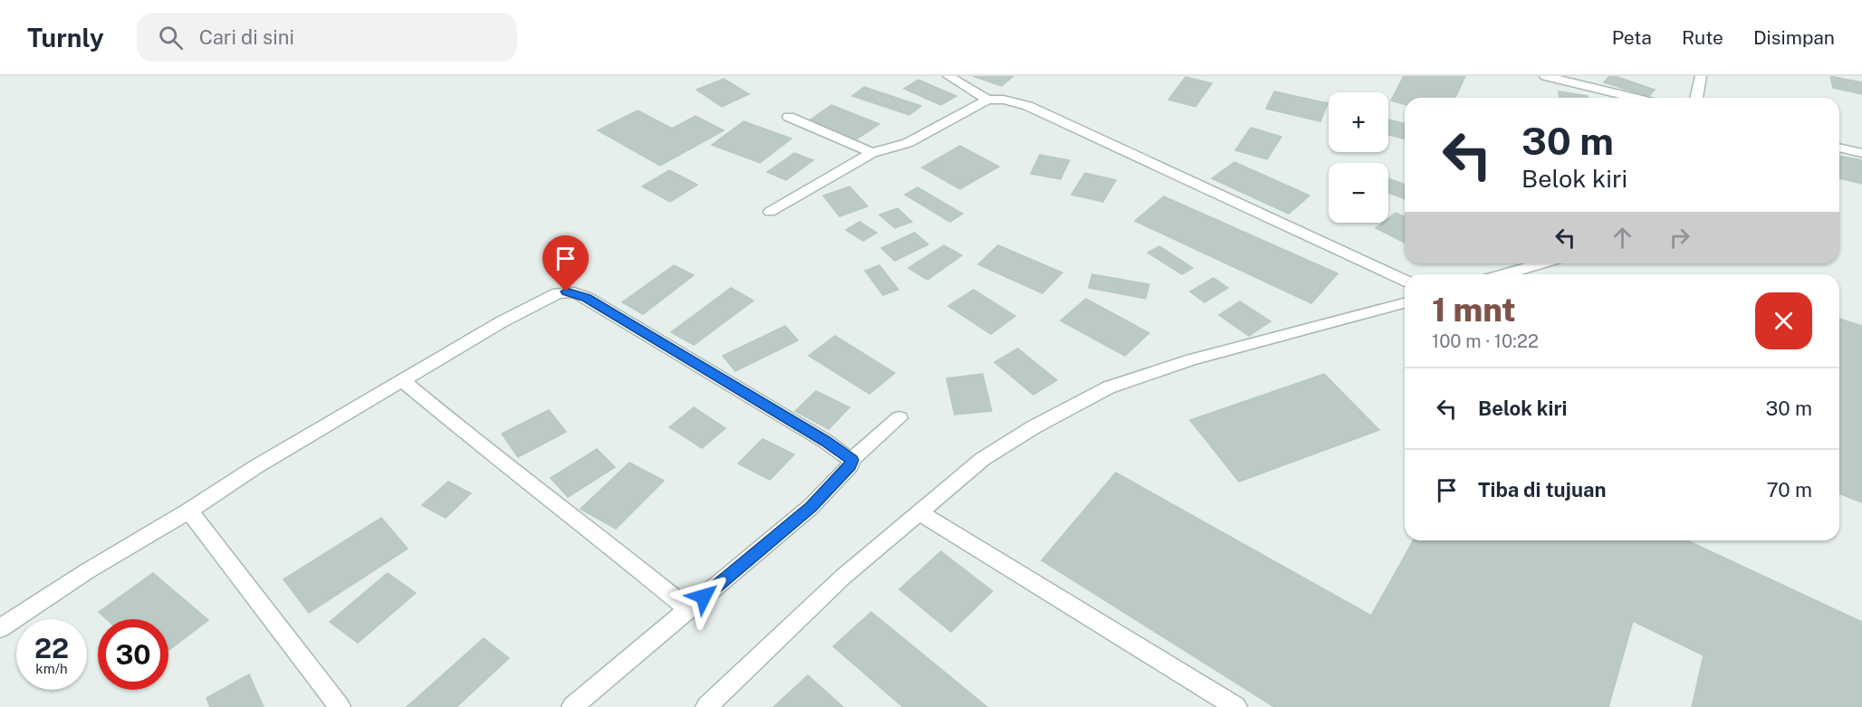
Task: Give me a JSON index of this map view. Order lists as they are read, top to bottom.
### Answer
{
  "page": {
    "header": "Turnly",
    "search": "Cari di sini",
    "nav": ["Peta", "Rute", "Disimpan"],
    "map_buttons": ["+", "−"],
    "turn": ["30 m", "Belok kiri"],
    "heading": ["1 mnt", "100 m · 10:22"],
    "list": [
      {
        "name": "Belok kiri",
        "value": "30 m"
      },
      {
        "name": "Tiba di tujuan",
        "value": "70 m"
      }
    ],
    "speed": "22 km/h",
    "limit": "30"
  }
}
